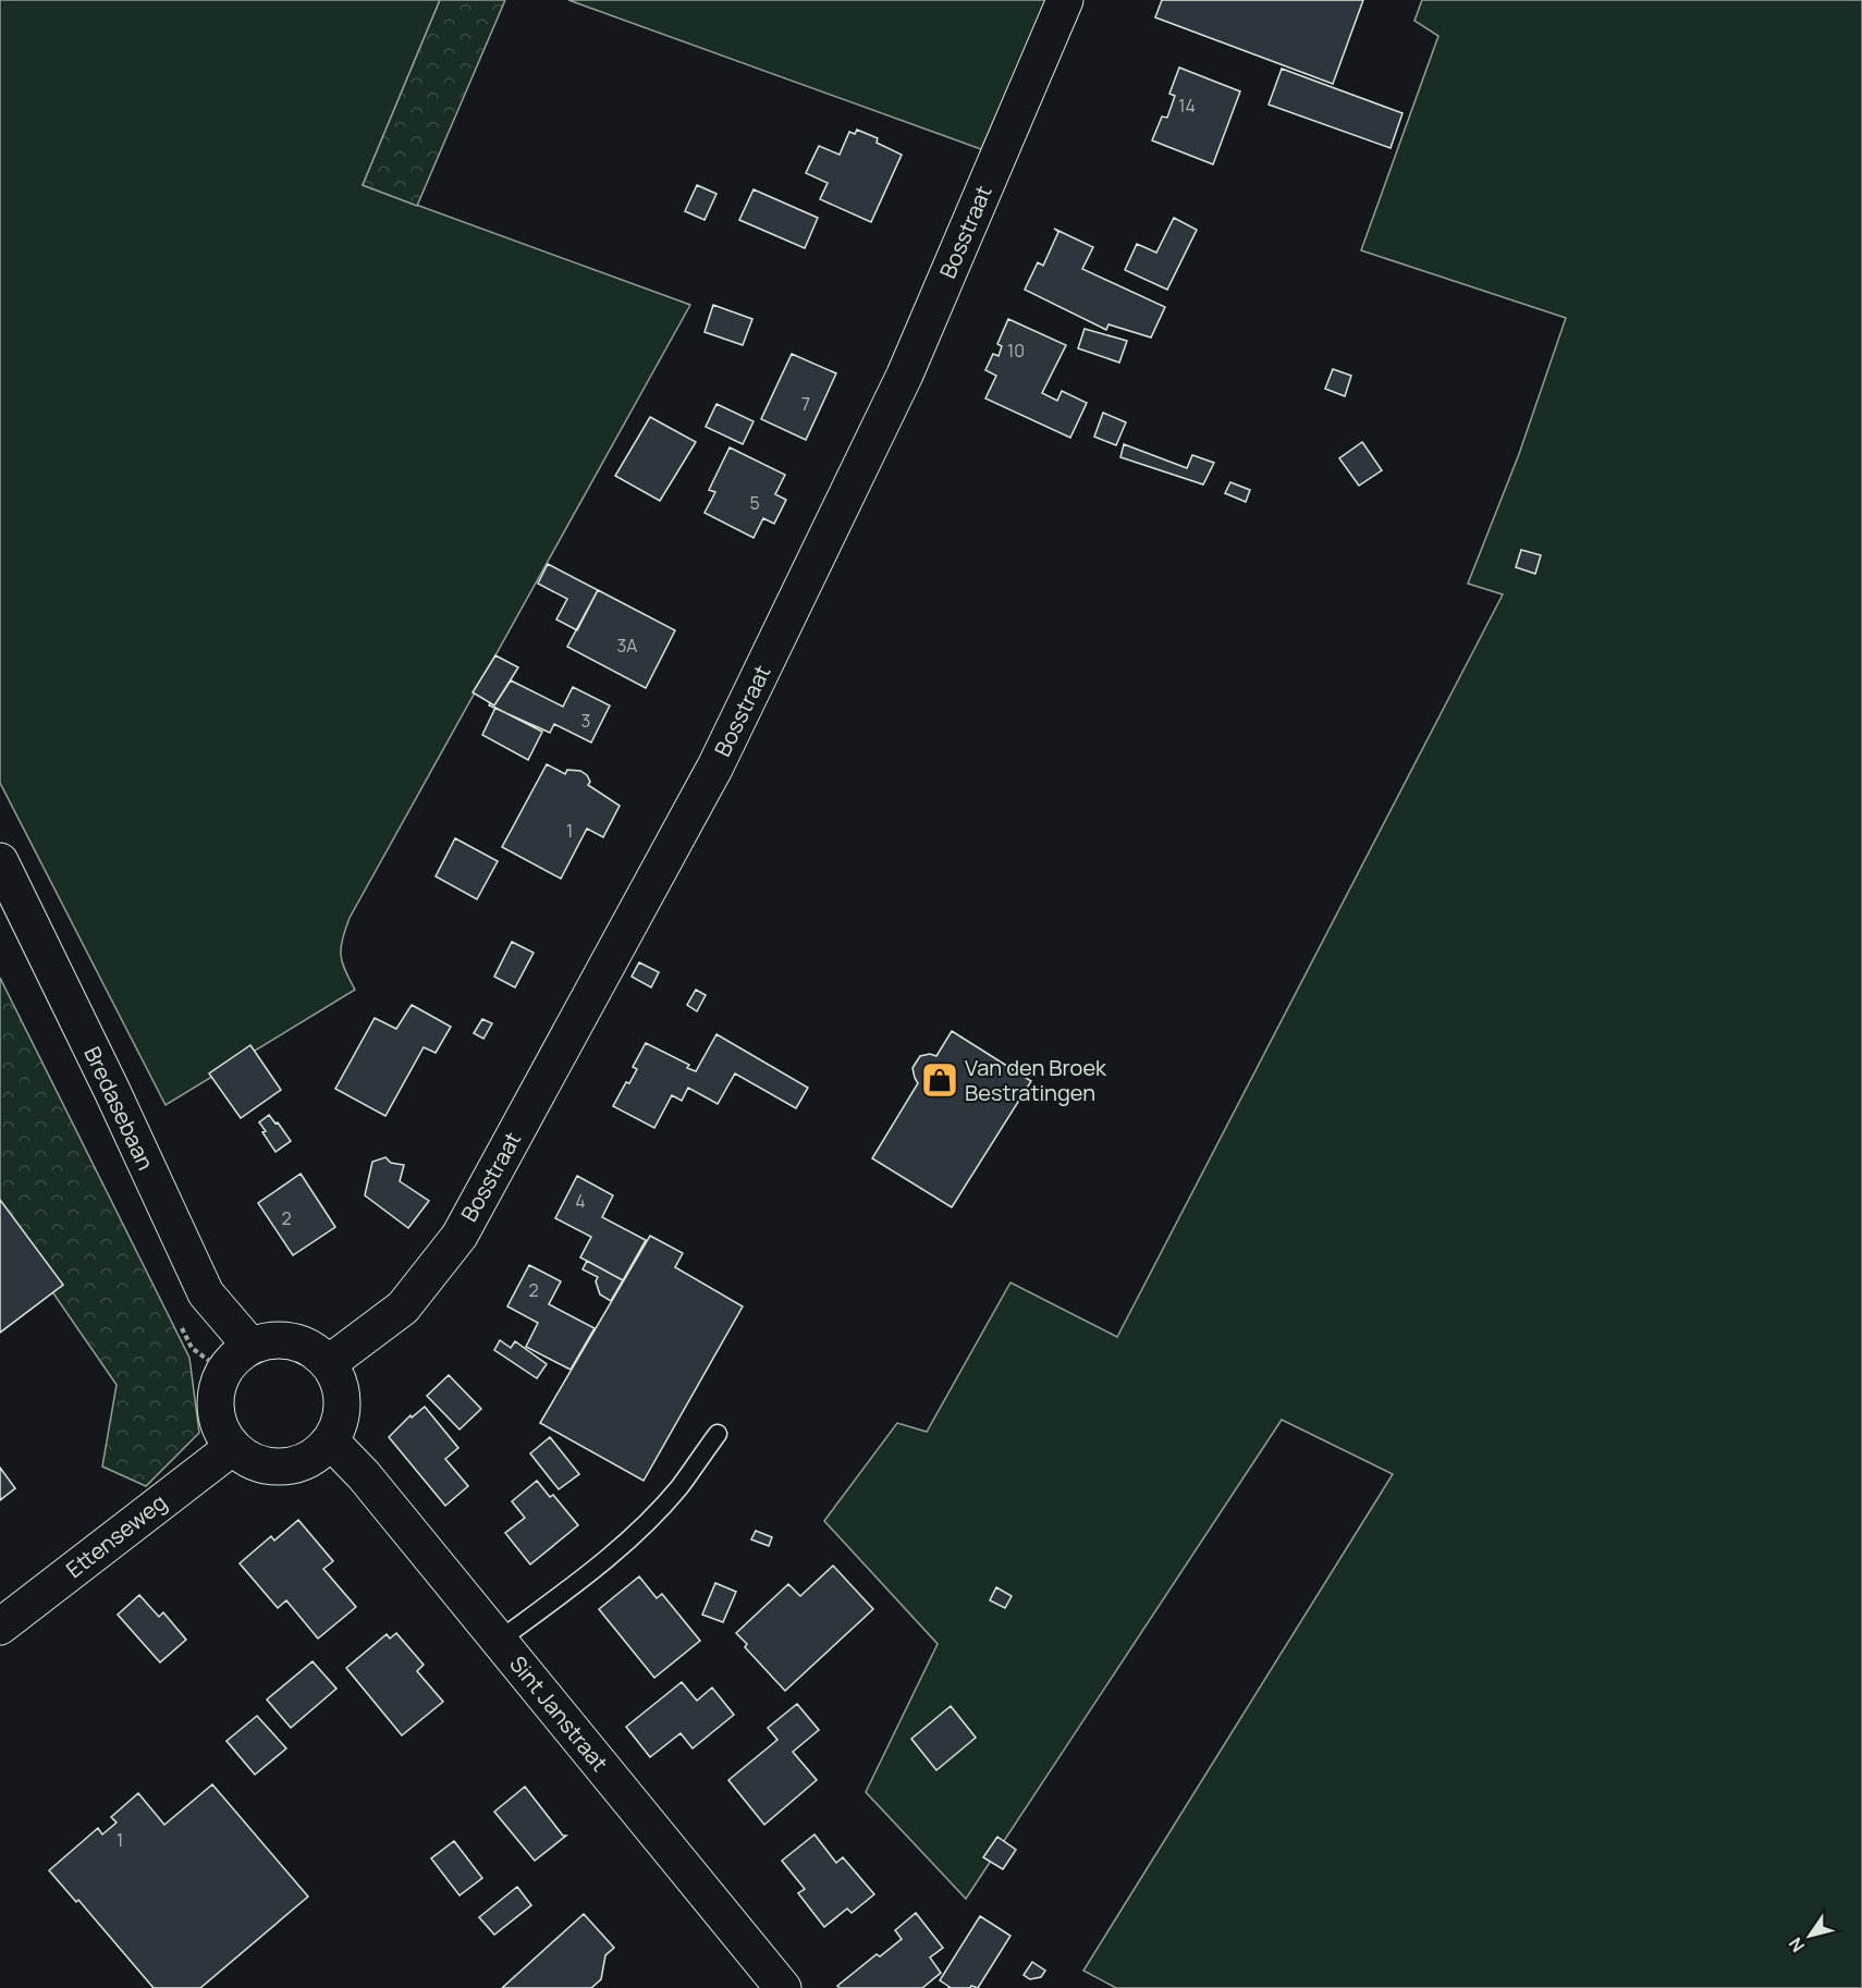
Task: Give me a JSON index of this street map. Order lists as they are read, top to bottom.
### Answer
{
  "streets": {
    "street": [
      "Bosstraat",
      "Bredasebaan",
      "Ettenseweg",
      "Sint Janstraat"
    ]
  },
  "crossings": [
    ["Bosstraat", "Bredasebaan"],
    ["Bosstraat", "Ettenseweg"],
    ["Bosstraat", "Sint Janstraat"],
    ["Bredasebaan", "Ettenseweg"],
    ["Bredasebaan", "Sint Janstraat"],
    ["Ettenseweg", "Sint Janstraat"]
  ],
  "places": {
    "shop": ["Van den Broek Bestratingen"]
  },
  "house_numbers": [
    "14",
    "10",
    "7",
    "5",
    "3A",
    "3",
    "1",
    "4",
    "2",
    "2",
    "1"
  ],
  "north": "bottom left"
}
